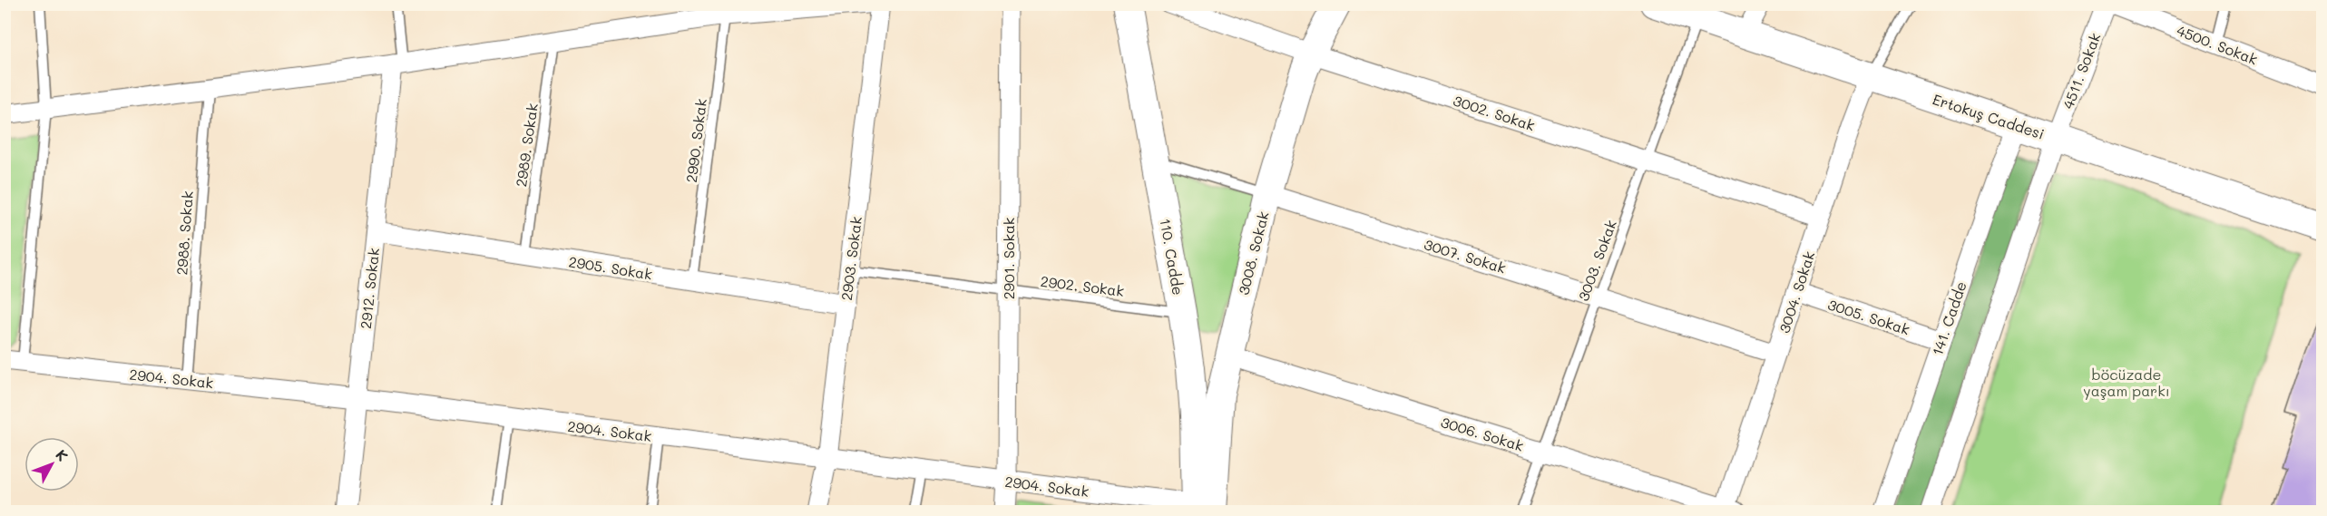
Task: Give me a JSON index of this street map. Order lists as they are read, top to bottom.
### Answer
{
  "streets": {
    "street": [
      "4500. Sokak",
      "4511. Sokak",
      "3002. Sokak",
      "Ertokuş Caddesi",
      "3008. Sokak",
      "3007. Sokak",
      "110. Cadde",
      "2903. Sokak",
      "2901. Sokak",
      "2905. Sokak",
      "2912. Sokak",
      "3004. Sokak",
      "3005. Sokak",
      "141. Cadde",
      "2904. Sokak",
      "3006. Sokak"
    ],
    "lane": [
      "2990. Sokak",
      "2989. Sokak",
      "2988. Sokak",
      "3003. Sokak",
      "2902. Sokak"
    ]
  },
  "crossings": [
    ["4511. Sokak", "Ertokuş Caddesi"],
    ["3002. Sokak", "3008. Sokak"],
    ["3002. Sokak", "3003. Sokak"],
    ["3002. Sokak", "3004. Sokak"],
    ["Ertokuş Caddesi", "3003. Sokak"],
    ["Ertokuş Caddesi", "3004. Sokak"],
    ["Ertokuş Caddesi", "141. Cadde"],
    ["2990. Sokak", "2905. Sokak"],
    ["2989. Sokak", "2905. Sokak"],
    ["2988. Sokak", "2904. Sokak"],
    ["3008. Sokak", "3007. Sokak"],
    ["3008. Sokak", "110. Cadde"],
    ["3008. Sokak", "2904. Sokak"],
    ["3008. Sokak", "3006. Sokak"],
    ["3007. Sokak", "110. Cadde"],
    ["3007. Sokak", "3003. Sokak"],
    ["3007. Sokak", "3004. Sokak"],
    ["110. Cadde", "2902. Sokak"],
    ["110. Cadde", "2904. Sokak"],
    ["2903. Sokak", "2905. Sokak"],
    ["2903. Sokak", "2902. Sokak"],
    ["2903. Sokak", "2904. Sokak"],
    ["2901. Sokak", "2902. Sokak"],
    ["2901. Sokak", "2904. Sokak"],
    ["3003. Sokak", "3006. Sokak"],
    ["2905. Sokak", "2912. Sokak"],
    ["2912. Sokak", "2904. Sokak"],
    ["3004. Sokak", "3005. Sokak"],
    ["3004. Sokak", "3006. Sokak"],
    ["3005. Sokak", "141. Cadde"]
  ],
  "parks": ["böcüzade yaşam parkı"],
  "north": "top right"
}
